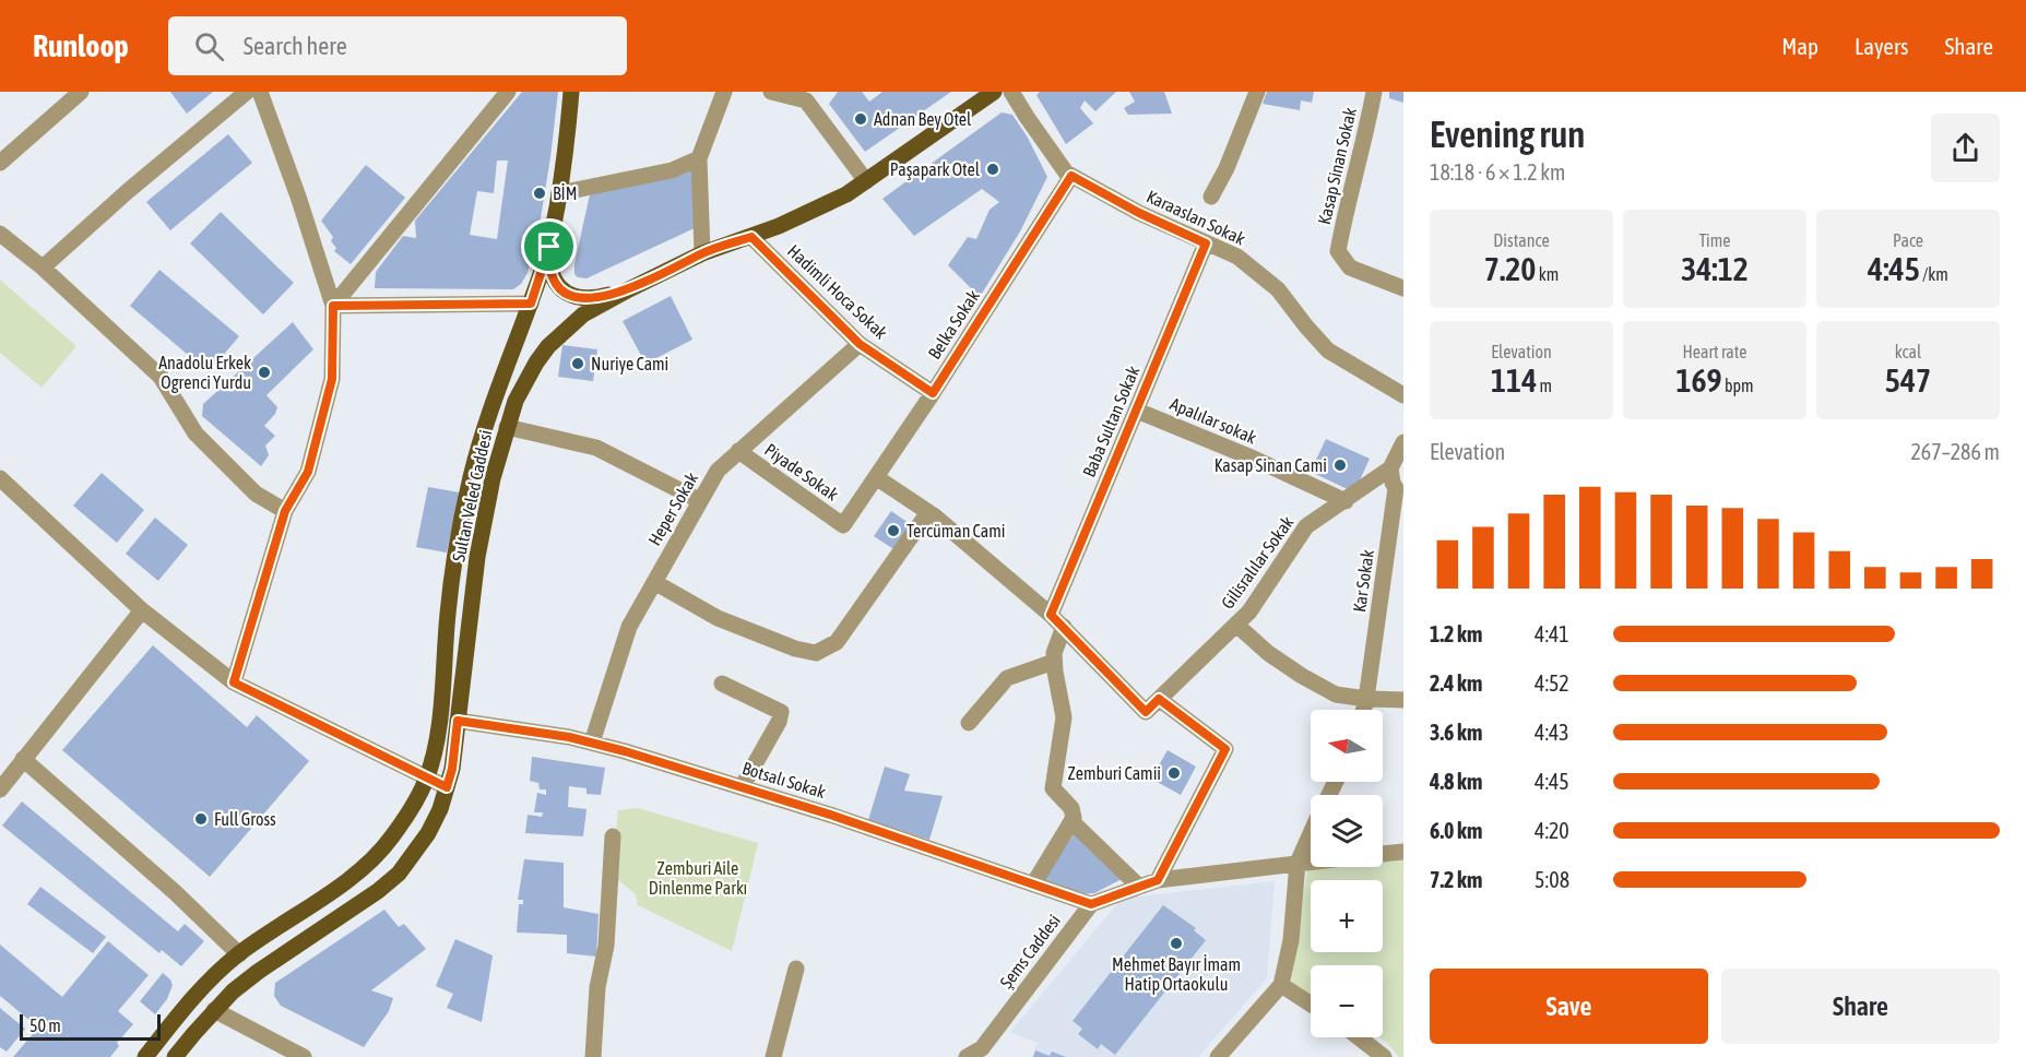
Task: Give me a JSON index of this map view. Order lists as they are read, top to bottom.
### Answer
{
  "streets": {
    "main road": ["Sultan Veled Caddesi"],
    "street": [
      "Kasap Sinan Sokak",
      "Karaaslan Sokak",
      "Hadimli Hoca Sokak",
      "Belka Sokak",
      "Apalılar sokak",
      "Baba Sultan Sokak",
      "Piyade Sokak",
      "Heper Sokak",
      "Gilisralılar Sokak",
      "Kar Sokak",
      "Botsalı Sokak",
      "Şems Caddesi"
    ]
  },
  "crossings": [
    ["Karaaslan Sokak", "Belka Sokak"],
    ["Karaaslan Sokak", "Baba Sultan Sokak"],
    ["Hadimli Hoca Sokak", "Belka Sokak"],
    ["Hadimli Hoca Sokak", "Sultan Veled Caddesi"],
    ["Hadimli Hoca Sokak", "Heper Sokak"],
    ["Belka Sokak", "Piyade Sokak"],
    ["Apalılar sokak", "Baba Sultan Sokak"],
    ["Apalılar sokak", "Gilisralılar Sokak"],
    ["Baba Sultan Sokak", "Gilisralılar Sokak"],
    ["Piyade Sokak", "Heper Sokak"],
    ["Sultan Veled Caddesi", "Botsalı Sokak"],
    ["Heper Sokak", "Botsalı Sokak"],
    ["Gilisralılar Sokak", "Kar Sokak"],
    ["Botsalı Sokak", "Şems Caddesi"]
  ],
  "parks": ["Zemburi Aile Dinlenme Parkı"],
  "places": [
    "Adnan Bey Otel",
    "Paşapark Otel",
    "BİM",
    "Nuriye Cami",
    "Anadolu Erkek Ogrenci Yurdu",
    "Kasap Sinan Cami",
    "Tercüman Cami",
    "Zemburi Camii",
    "Full Gross",
    "Mehmet Bayır İmam Hatip Ortaokulu"
  ],
  "scale_bar": "50 m",
  "north": "left",
  "page": {
    "header": "Runloop",
    "search": "Search here",
    "nav": ["Map", "Layers", "Share"],
    "heading": ["Evening run", "18:18 · 6 × 1.2 km"],
    "stats": [
      ["Distance", "7.20 km"],
      ["Time", "34:12"],
      ["Pace", "4:45 /km"],
      ["Elevation", "114 m"],
      ["Heart rate", "169 bpm"],
      ["kcal", "547"]
    ],
    "chart": ["Elevation", "267–286 m"],
    "list": [
      {
        "name": "1.2 km",
        "note": "4:41"
      },
      {
        "name": "2.4 km",
        "note": "4:52"
      },
      {
        "name": "3.6 km",
        "note": "4:43"
      },
      {
        "name": "4.8 km",
        "note": "4:45"
      },
      {
        "name": "6.0 km",
        "note": "4:20"
      },
      {
        "name": "7.2 km",
        "note": "5:08"
      }
    ],
    "map_buttons": ["+", "−"],
    "buttons": ["Save", "Share"],
    "scale": "50 m"
  }
}
